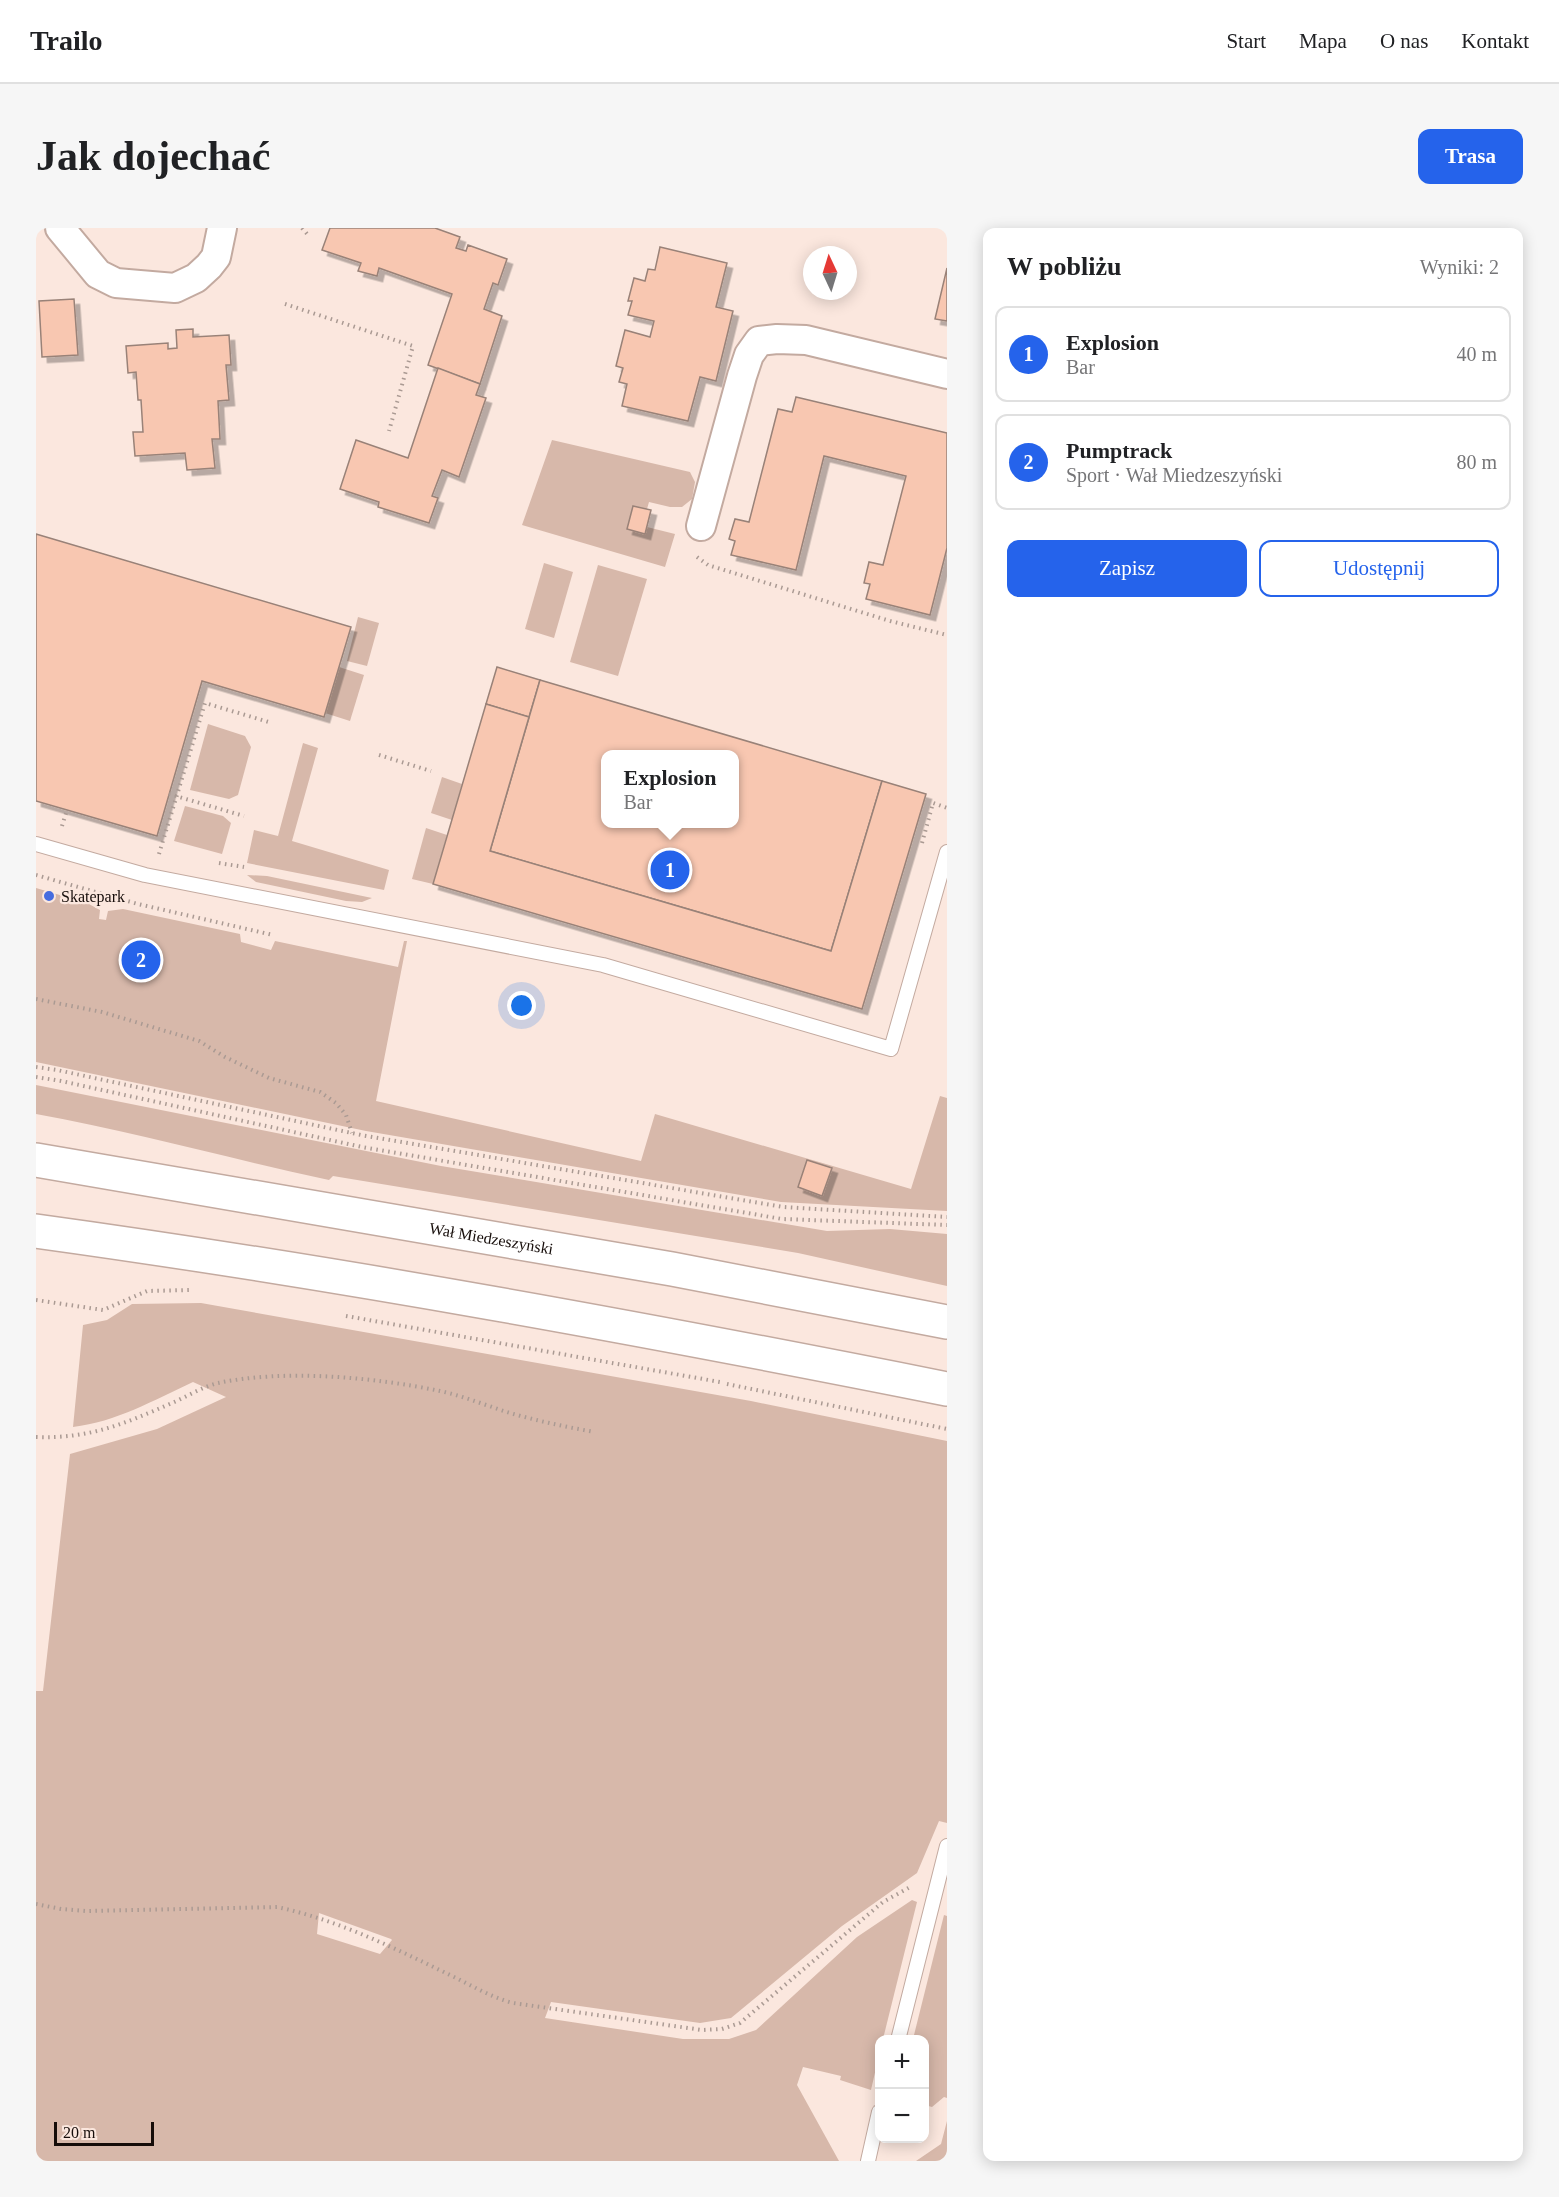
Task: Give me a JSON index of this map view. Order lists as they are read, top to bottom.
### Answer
{
  "streets": {
    "main road": ["Wał Miedzeszyński"]
  },
  "places": ["Skatepark"],
  "scale_bar": "20 m",
  "north": "top",
  "page": {
    "header": "Trailo",
    "nav": [
      "Start",
      "Mapa",
      "O nas",
      "Kontakt"
    ],
    "buttons": [
      "Trasa",
      ["Zapisz", "Udostępnij"]
    ],
    "title": "Jak dojechać",
    "heading": ["W pobliżu", "Wyniki: 2"],
    "list": [
      {
        "mark": "1",
        "name": "Explosion",
        "note": "Bar",
        "value": "40 m"
      },
      {
        "mark": "2",
        "name": "Pumptrack",
        "note": "Sport · Wał Miedzeszyński",
        "value": "80 m"
      }
    ],
    "popup": ["Explosion", "Bar"],
    "pins": ["1", "2"],
    "map_buttons": ["+", "−"],
    "scale": "20 m"
  }
}
